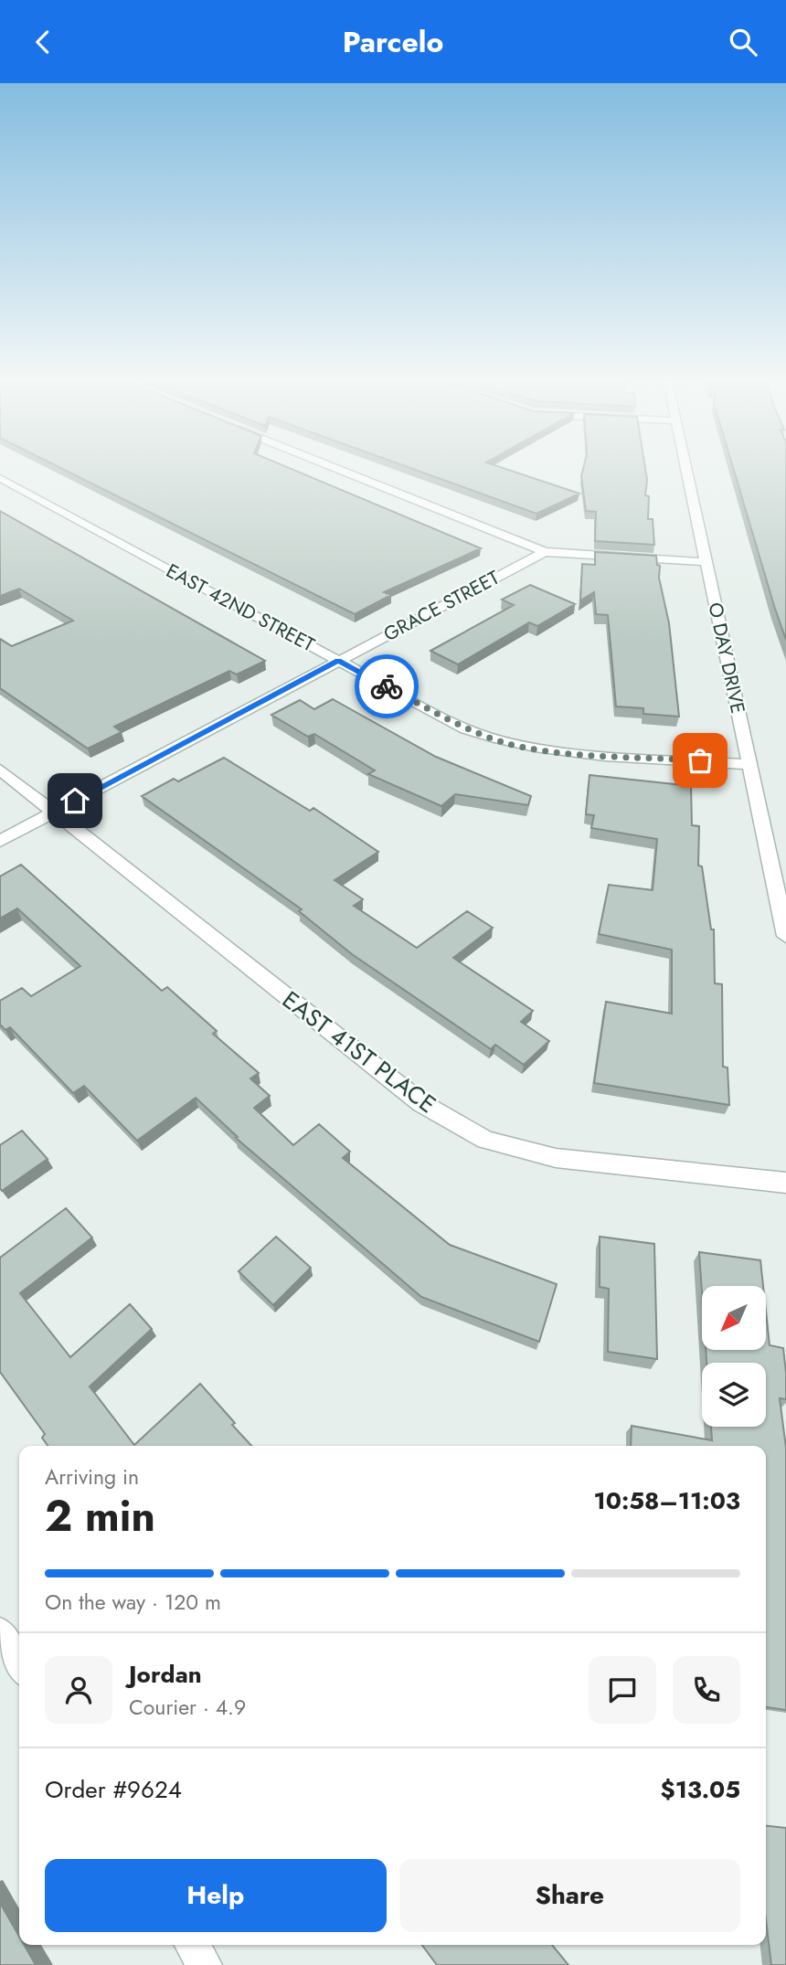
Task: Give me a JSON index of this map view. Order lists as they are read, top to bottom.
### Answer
{
  "streets": {
    "street": [
      "GRACE STREET",
      "EAST 42ND STREET",
      "O DAY DRIVE",
      "EAST 41ST PLACE"
    ]
  },
  "crossings": [
    ["GRACE STREET", "EAST 42ND STREET"],
    ["GRACE STREET", "EAST 41ST PLACE"],
    ["EAST 42ND STREET", "O DAY DRIVE"]
  ],
  "north": "bottom left",
  "page": {
    "header": "Parcelo",
    "heading": ["2 min", "Arriving in", "10:58–11:03"],
    "panel": [
      "Jordan",
      "Courier · 4.9",
      "Order #9624",
      "$13.05"
    ],
    "bar": "On the way · 120 m",
    "buttons": ["Help", "Share"]
  }
}
